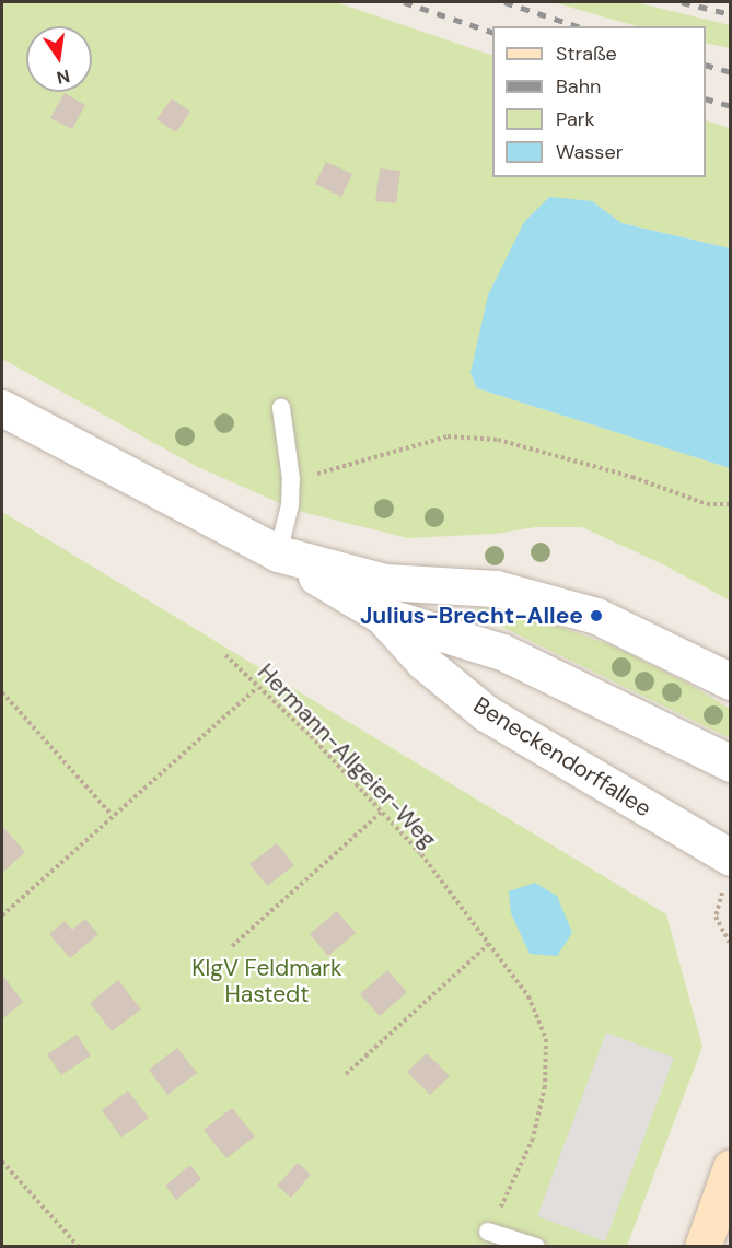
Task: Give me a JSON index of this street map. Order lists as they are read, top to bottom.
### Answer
{
  "streets": {
    "street": ["Beneckendorffallee"],
    "path": ["Hermann-Allgeier-Weg"]
  },
  "parks": ["KlgV Feldmark Hastedt"],
  "places": ["Julius-Brecht-Allee"],
  "legend": [
    "Straße",
    "Bahn",
    "Park",
    "Wasser"
  ],
  "north": "bottom"
}
